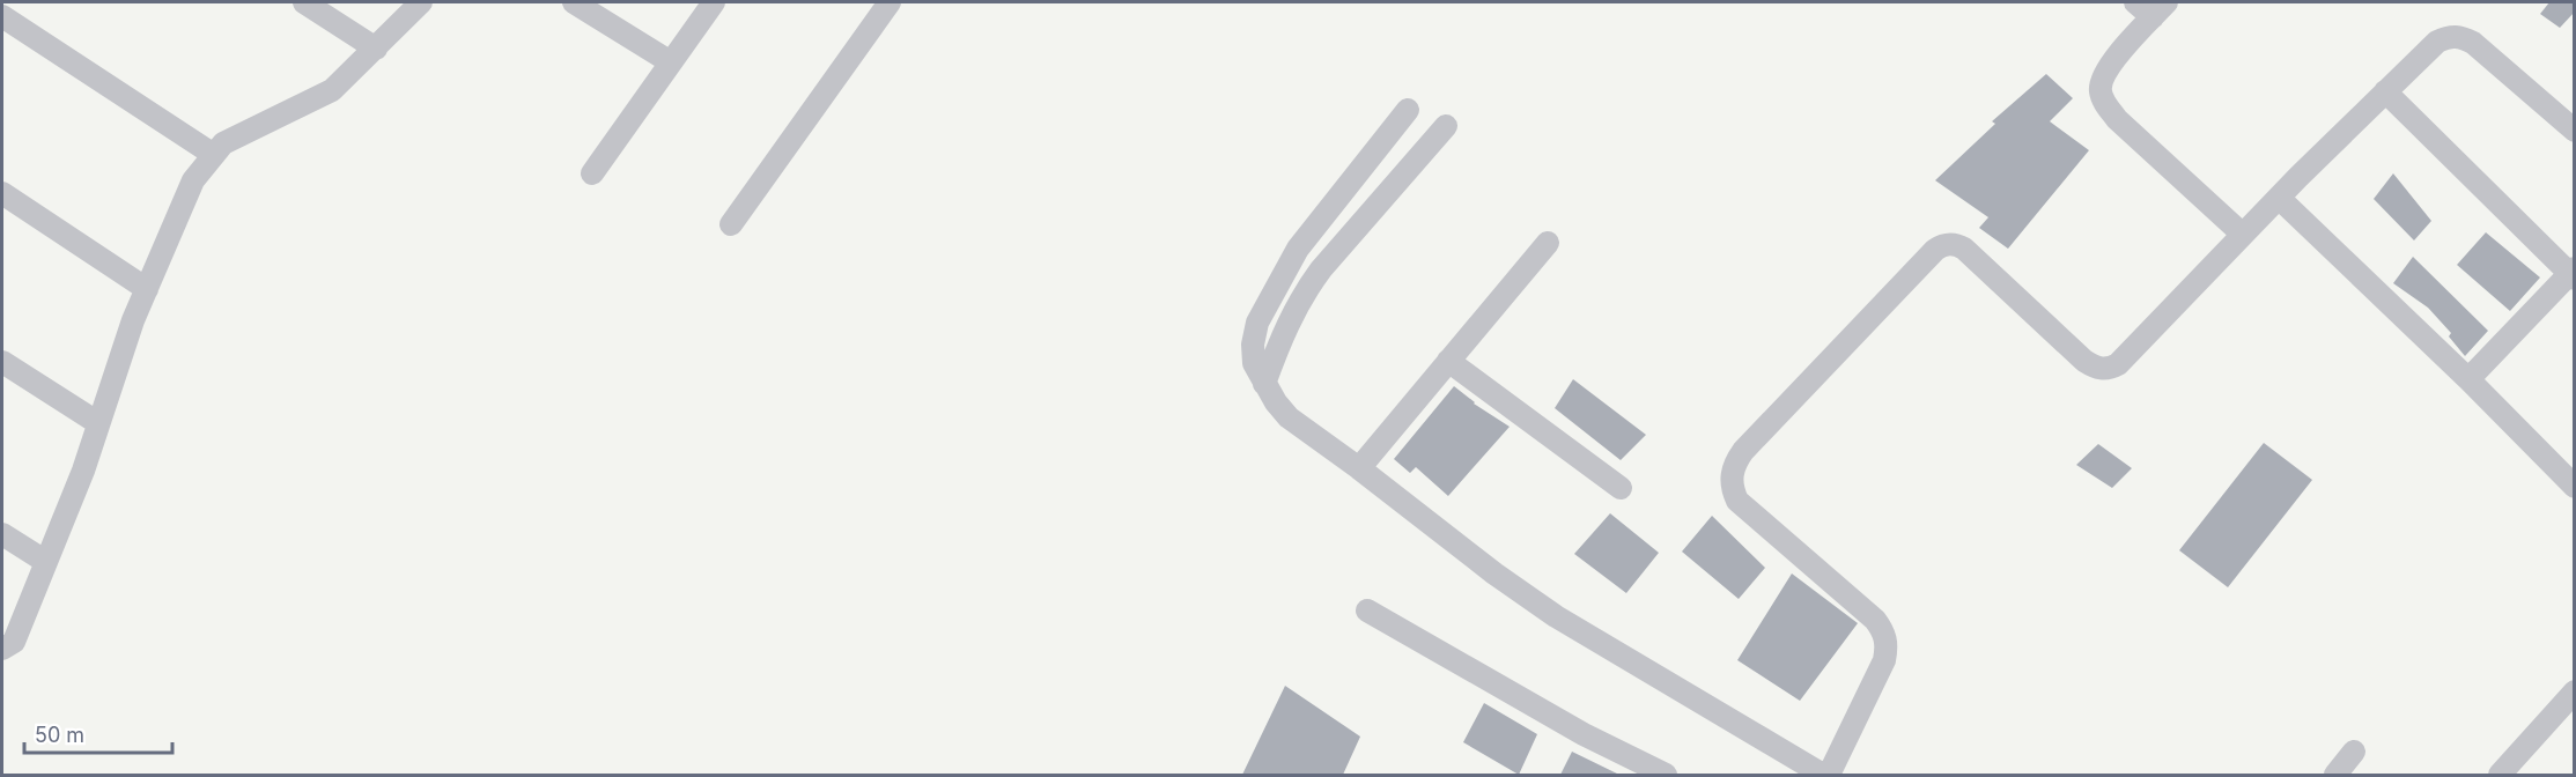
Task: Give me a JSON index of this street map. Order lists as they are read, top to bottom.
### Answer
{
  "scale_bar": "50 m"
}
